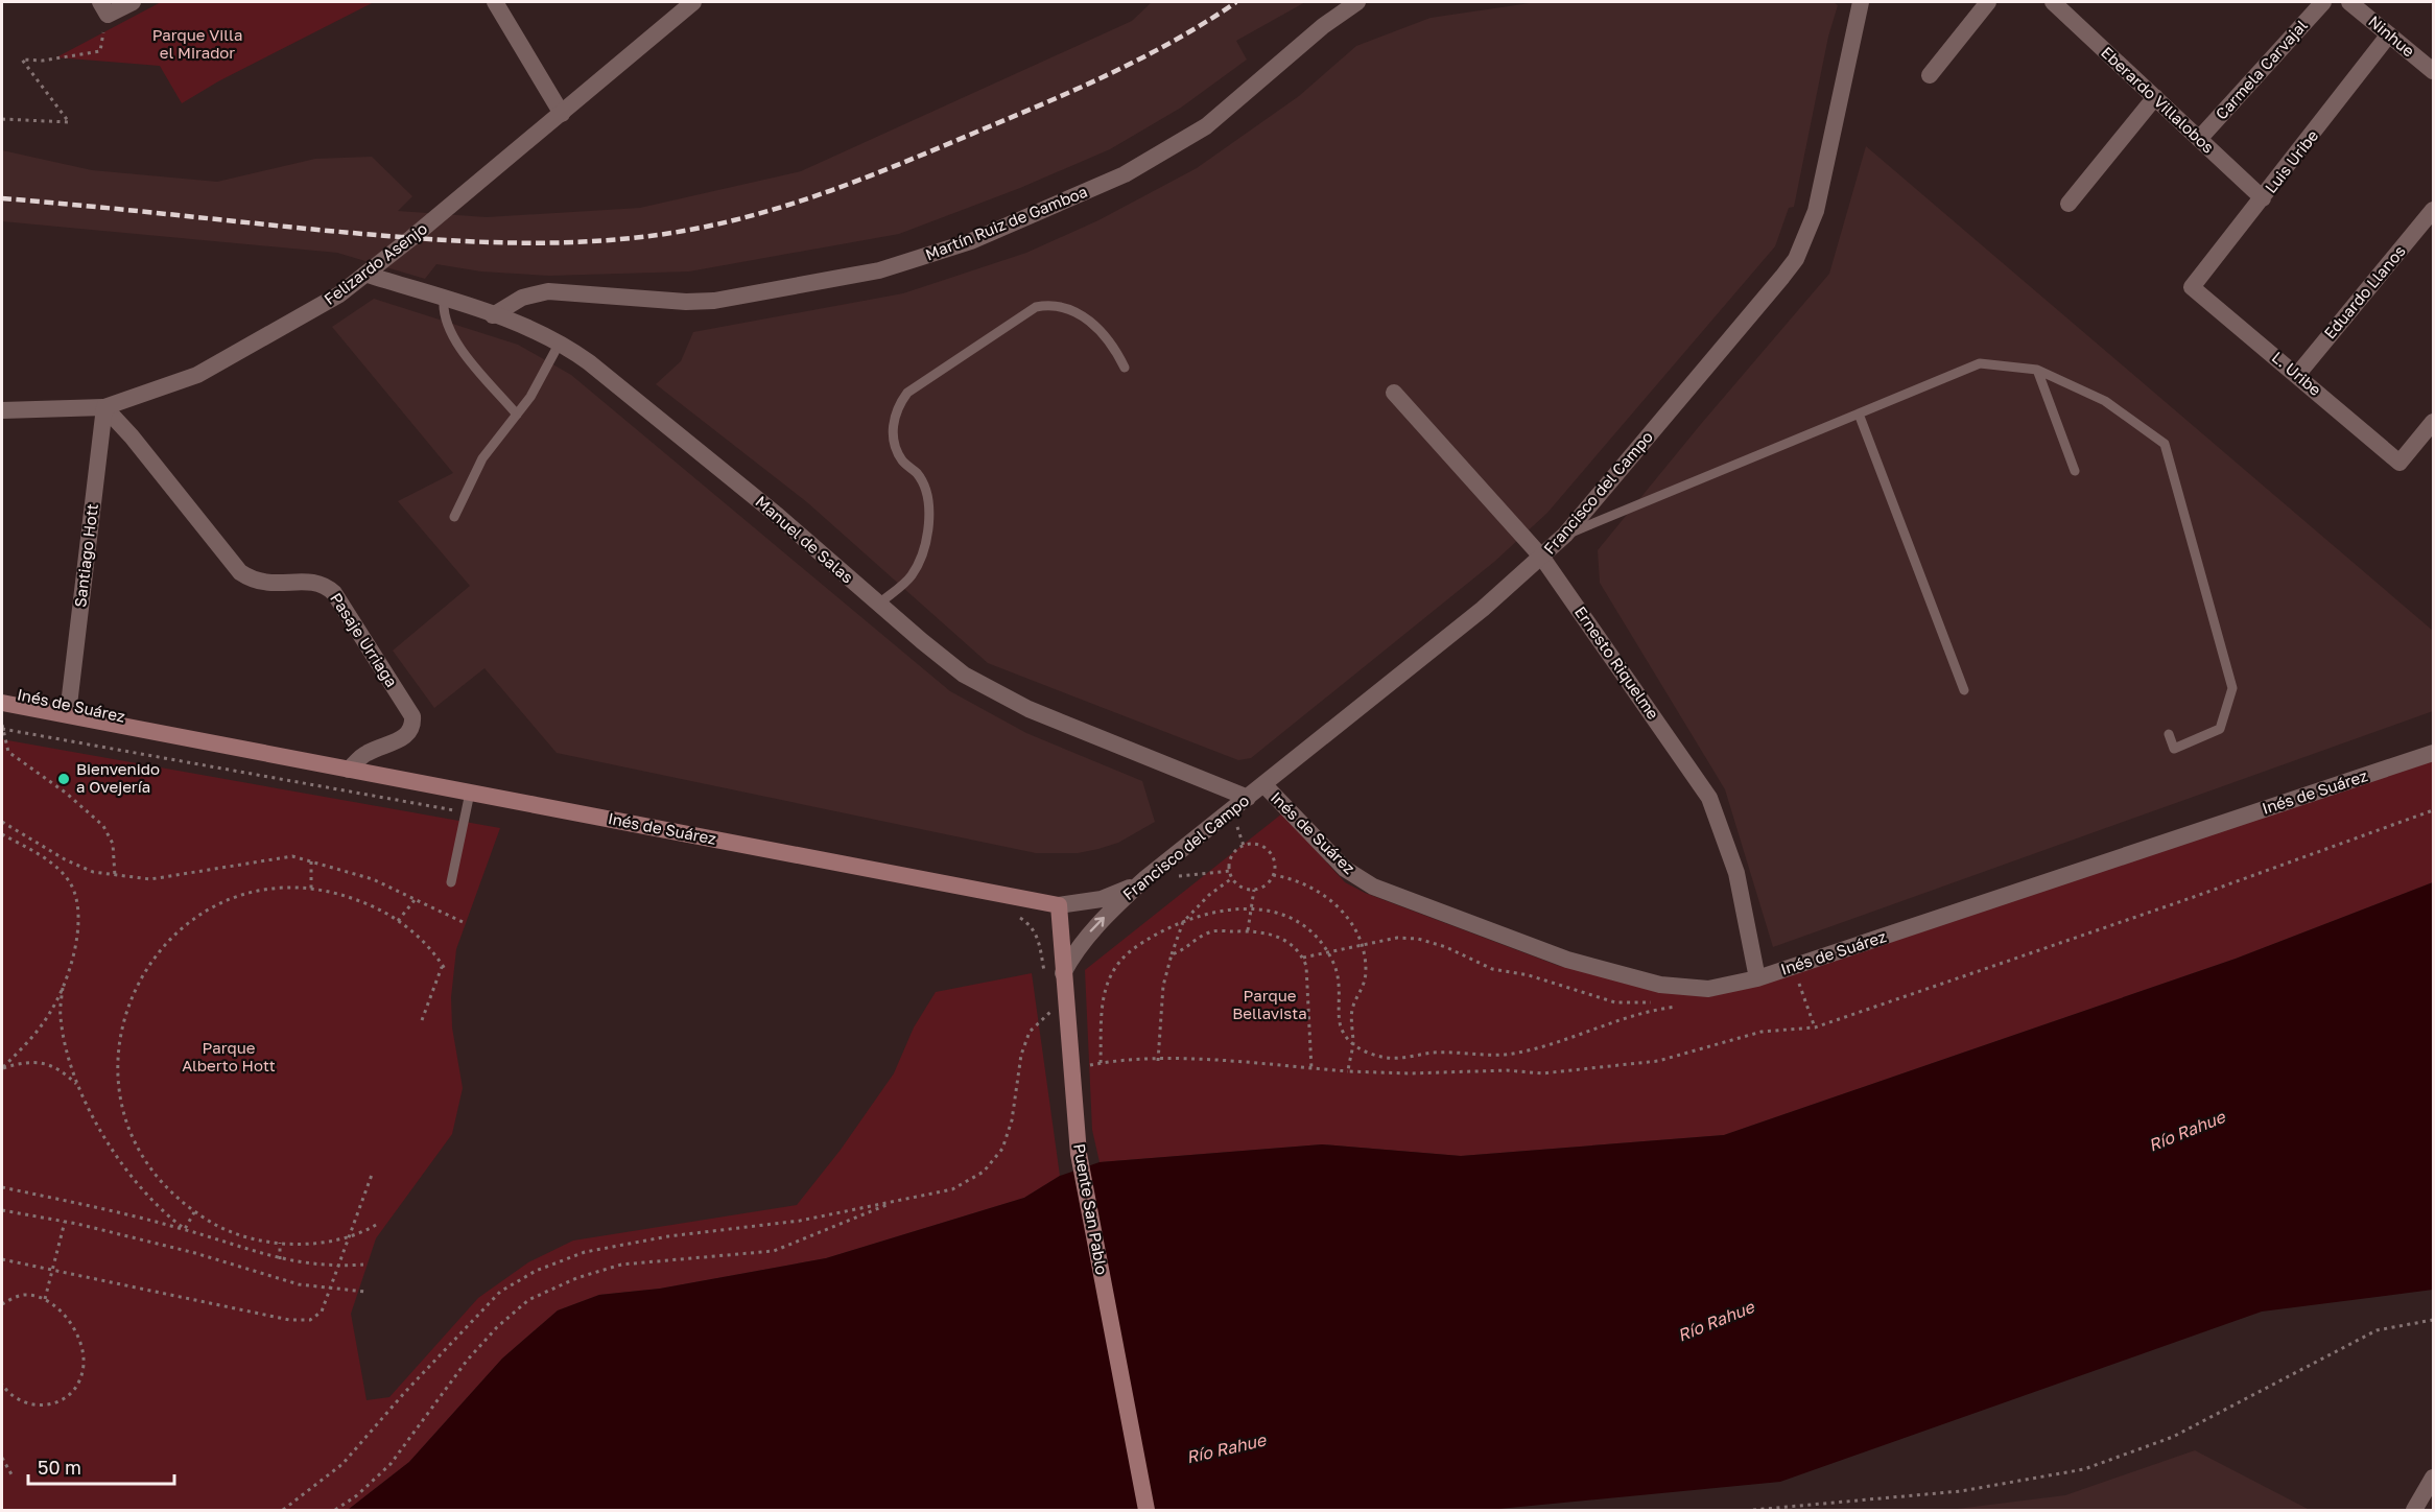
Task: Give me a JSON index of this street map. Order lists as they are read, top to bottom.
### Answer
{
  "streets": {
    "main road": ["Inés de Suárez", "Puente San Pablo"],
    "street": [
      "Ninhue",
      "Carmela Carvajal",
      "Eberardo Villalobos",
      "Luis Uribe",
      "Martín Ruiz de Gamboa",
      "Felizardo Asenjo",
      "Eduardo Llanos",
      "L. Uribe",
      "Francisco del Campo",
      "Manuel de Salas",
      "Santiago Hott",
      "Pasaje Urriaga",
      "Ernesto Riquelme"
    ]
  },
  "crossings": [
    ["Ninhue", "Luis Uribe"],
    ["Carmela Carvajal", "Eberardo Villalobos"],
    ["Eberardo Villalobos", "Luis Uribe"],
    ["Luis Uribe", "L. Uribe"],
    ["Martín Ruiz de Gamboa", "Manuel de Salas"],
    ["Felizardo Asenjo", "Manuel de Salas"],
    ["Felizardo Asenjo", "Santiago Hott"],
    ["Felizardo Asenjo", "Pasaje Urriaga"],
    ["Eduardo Llanos", "L. Uribe"],
    ["Francisco del Campo", "Manuel de Salas"],
    ["Francisco del Campo", "Ernesto Riquelme"],
    ["Francisco del Campo", "Inés de Suárez"],
    ["Francisco del Campo", "Puente San Pablo"],
    ["Santiago Hott", "Pasaje Urriaga"],
    ["Santiago Hott", "Inés de Suárez"],
    ["Pasaje Urriaga", "Inés de Suárez"],
    ["Ernesto Riquelme", "Inés de Suárez"],
    ["Inés de Suárez", "Puente San Pablo"]
  ],
  "water": ["Río Rahue"],
  "parks": ["Parque Villa el Mirador", "Parque Bellavista", "Parque Alberto Hott"],
  "places": ["Bienvenido a Ovejería"],
  "scale_bar": "50 m"
}
